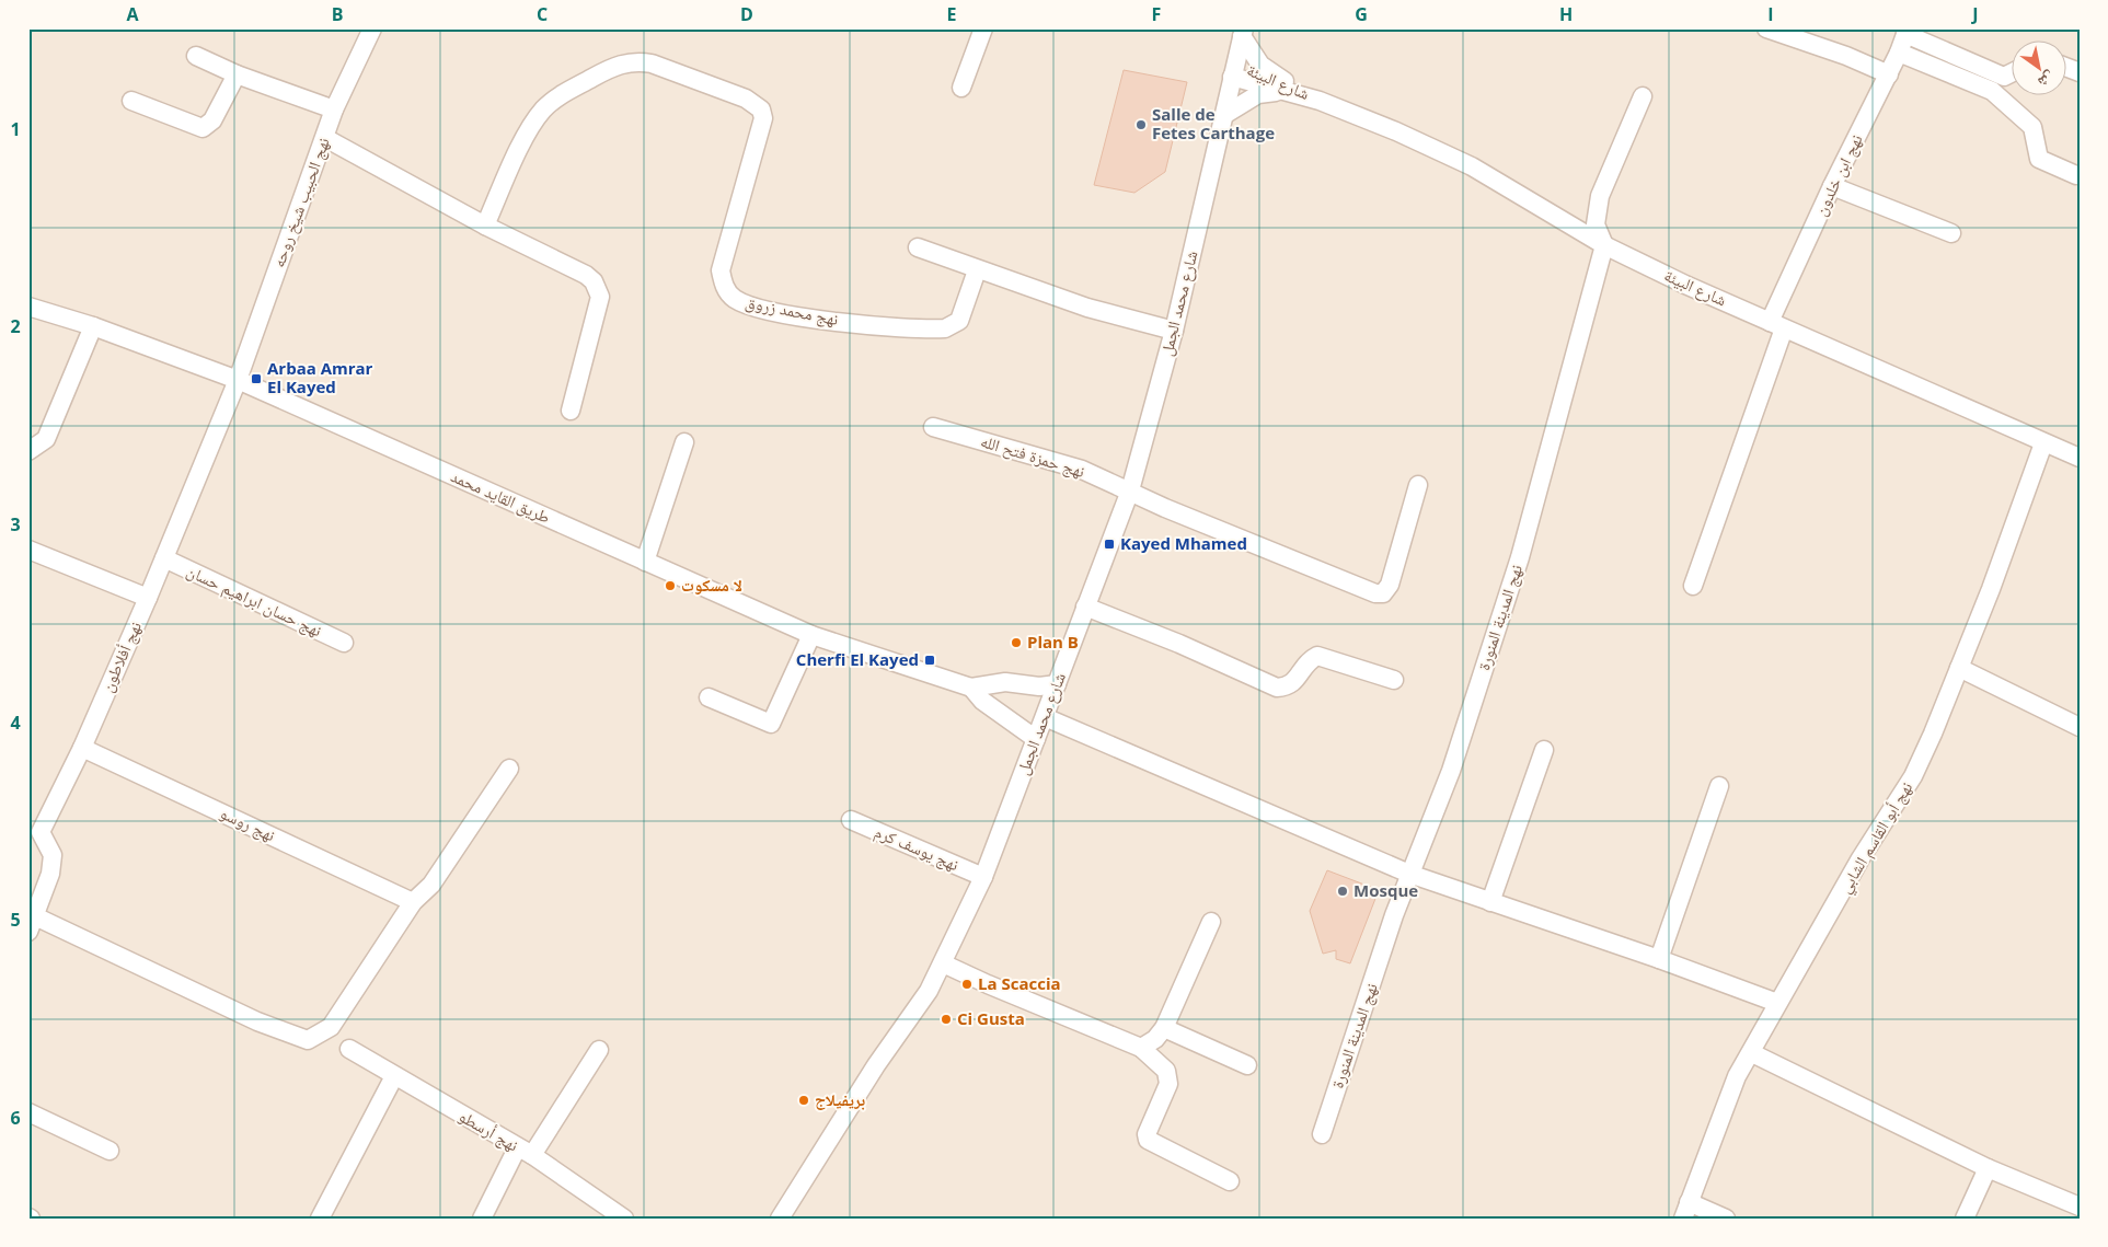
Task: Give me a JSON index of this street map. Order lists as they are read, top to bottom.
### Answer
{
  "streets": {
    "street": [
      "شارع البيئة",
      "نهج ابن خلدون",
      "نهج الحبيب شيخ روحه",
      "شارع محمد الجمل",
      "نهج محمد زروق",
      "نهج حمزة فتح الله",
      "طريق القايد محمد",
      "نهج حسان ابراهيم حسان",
      "نهج المدينة المنورة",
      "نهج أفلاطون",
      "نهج روسو",
      "نهج أبو القاسم الشابي",
      "نهج يوسف كرم",
      "نهج أرسطو"
    ]
  },
  "crossings": [
    ["شارع البيئة", "نهج ابن خلدون"],
    ["شارع البيئة", "شارع محمد الجمل"],
    ["شارع البيئة", "نهج المدينة المنورة"],
    ["شارع البيئة", "نهج أبو القاسم الشابي"],
    ["نهج الحبيب شيخ روحه", "طريق القايد محمد"],
    ["نهج الحبيب شيخ روحه", "نهج أفلاطون"],
    ["شارع محمد الجمل", "نهج حمزة فتح الله"],
    ["شارع محمد الجمل", "طريق القايد محمد"],
    ["شارع محمد الجمل", "نهج يوسف كرم"],
    ["طريق القايد محمد", "نهج أفلاطون"],
    ["نهج حسان ابراهيم حسان", "نهج أفلاطون"],
    ["نهج أفلاطون", "نهج روسو"]
  ],
  "places": {
    "other": [
      "Salle de Fetes Carthage",
      "لا مسكوت",
      "Plan B",
      "Mosque",
      "La Scaccia",
      "Ci Gusta",
      "بريفيلاج"
    ],
    "transit": ["Arbaa Amrar El Kayed", "Kayed Mhamed", "Cherfi El Kayed"]
  },
  "north": "bottom right",
  "grid": {
    "columns": [
      "A",
      "B",
      "C",
      "D",
      "E",
      "F",
      "G",
      "H",
      "I",
      "J"
    ],
    "rows": [
      "1",
      "2",
      "3",
      "4",
      "5",
      "6"
    ]
  }
}
